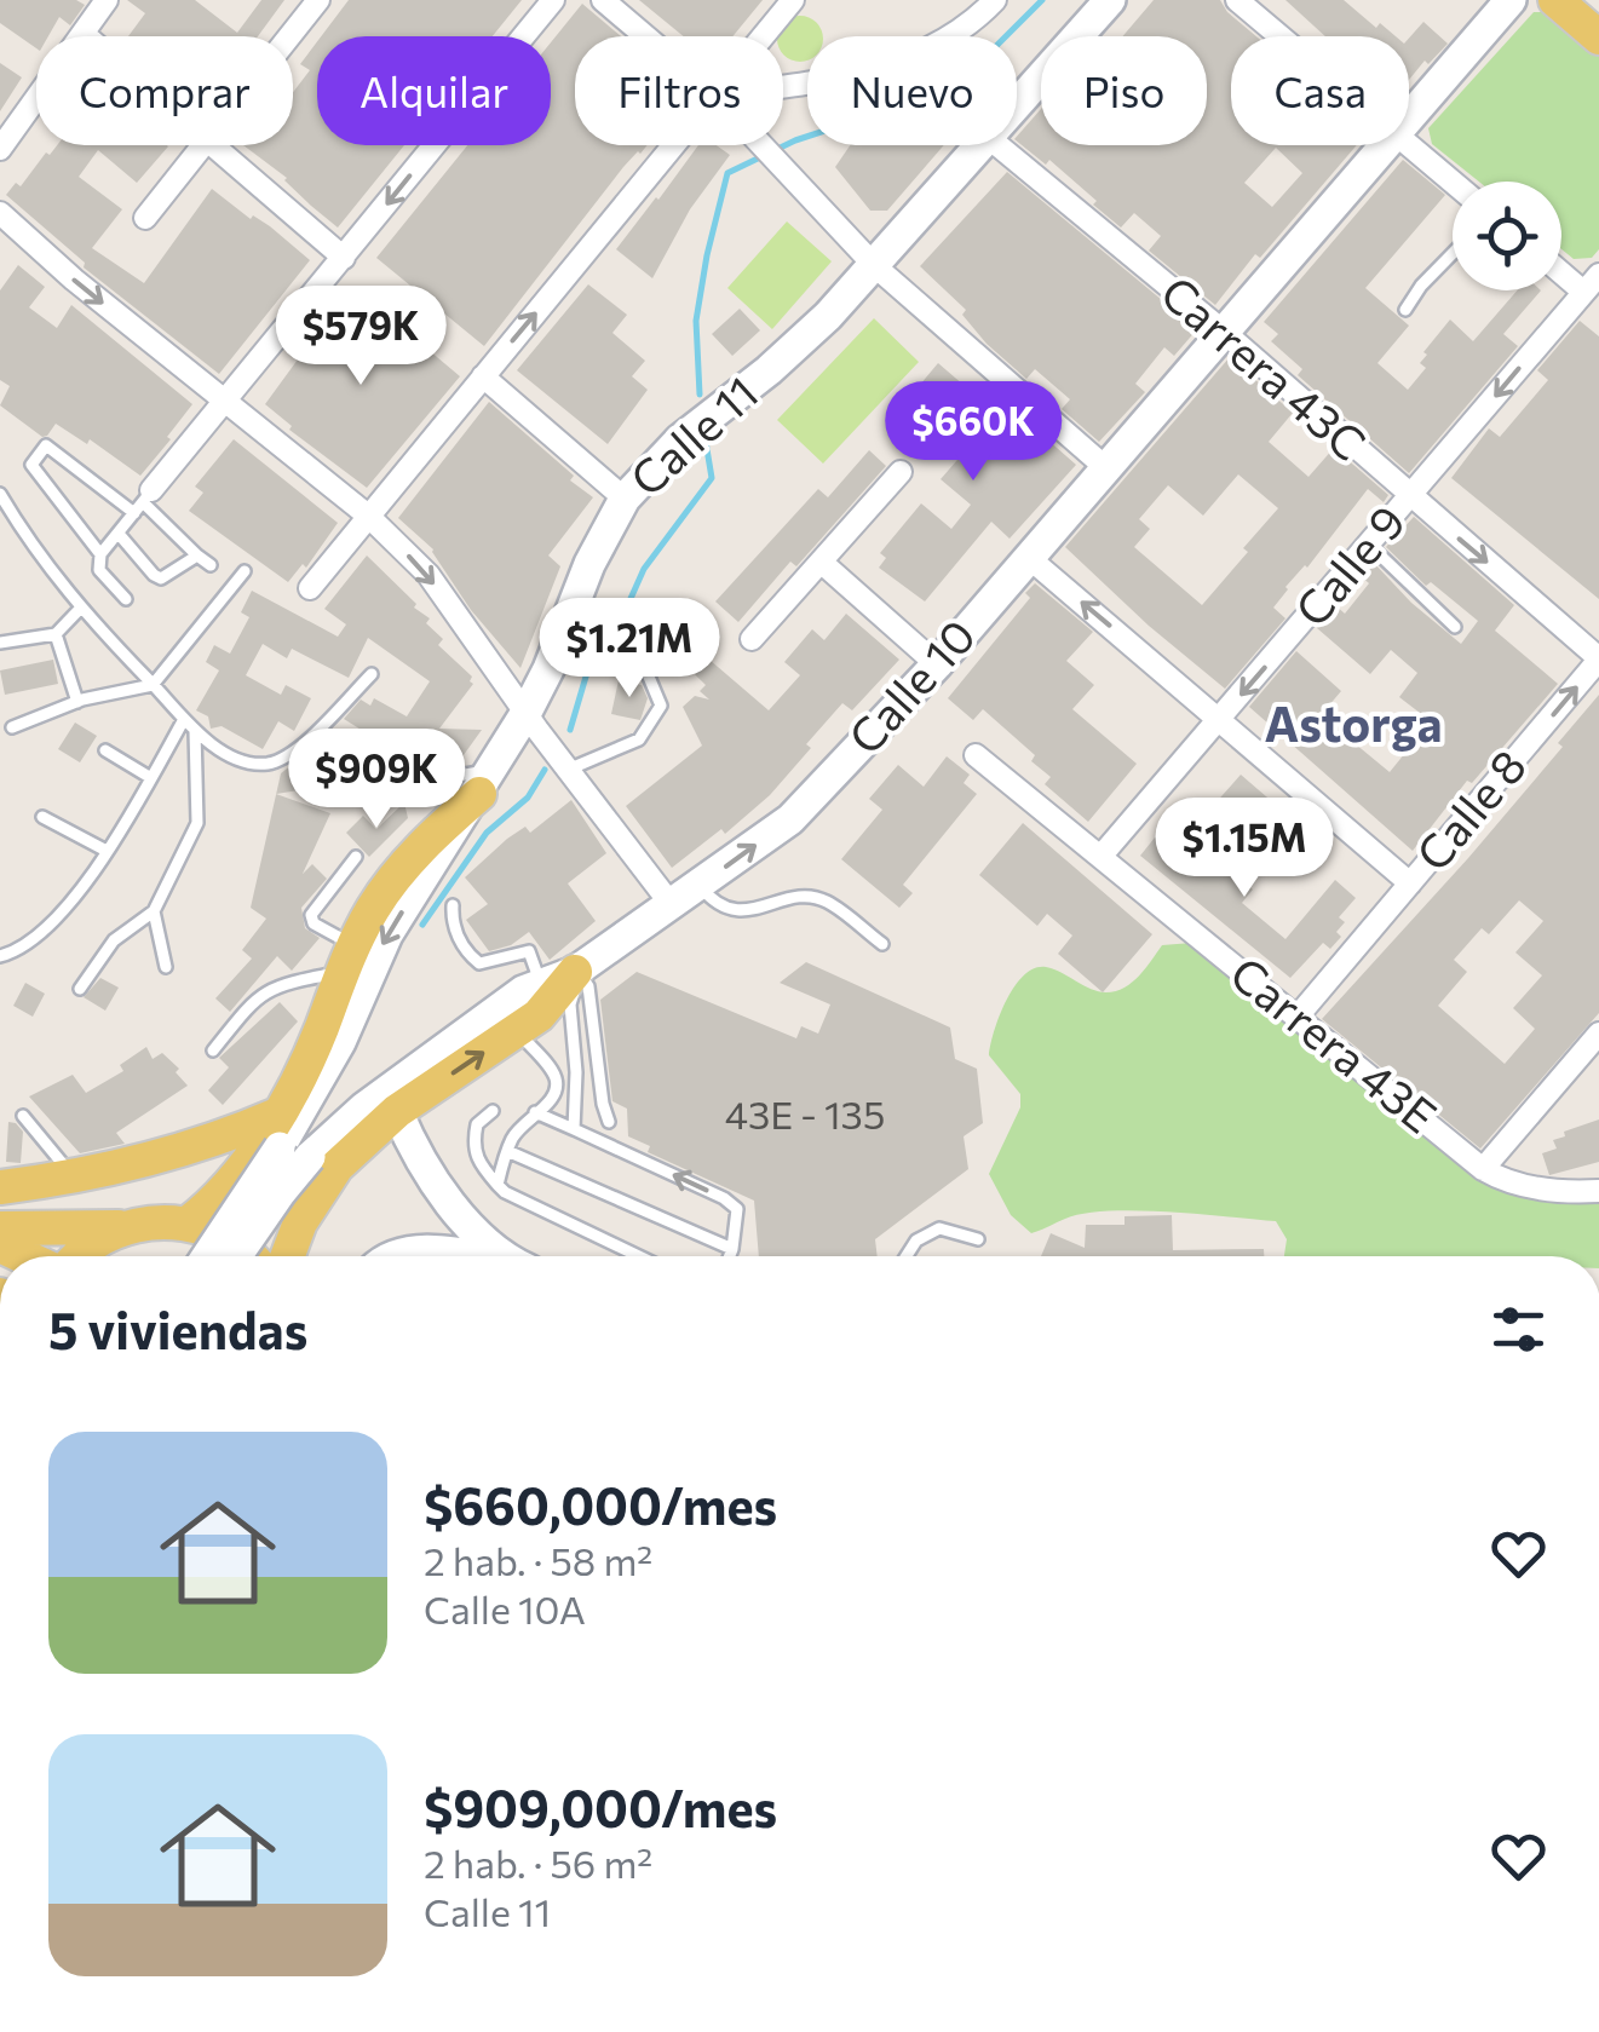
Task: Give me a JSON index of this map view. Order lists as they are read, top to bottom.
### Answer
{
  "streets": {
    "main road": ["Calle 11", "Calle 10"],
    "street": [
      "Carrera 43C",
      "Calle 9",
      "Calle 8",
      "Carrera 43E"
    ]
  },
  "crossings": [
    ["Carrera 43C", "Calle 9"],
    ["Carrera 43C", "Calle 10"],
    ["Carrera 43C", "Calle 8"],
    ["Calle 9", "Carrera 43E"],
    ["Calle 8", "Carrera 43E"]
  ],
  "one_way": ["Calle 9", "Calle 8"],
  "districts": ["Astorga"],
  "house_numbers": ["43E - 135"],
  "page": {
    "chip": [
      "Comprar",
      "Alquilar",
      "Filtros",
      "Nuevo",
      "Piso",
      "Casa"
    ],
    "price": [
      "$579K",
      "$660K",
      "$1.21M",
      "$909K",
      "$1.15M"
    ],
    "heading": "5 viviendas",
    "list": [
      {
        "name": "$660,000/mes",
        "note": "2 hab. · 58 m² · Calle 10A"
      },
      {
        "name": "$909,000/mes",
        "note": "2 hab. · 56 m² · Calle 11"
      }
    ]
  }
}
